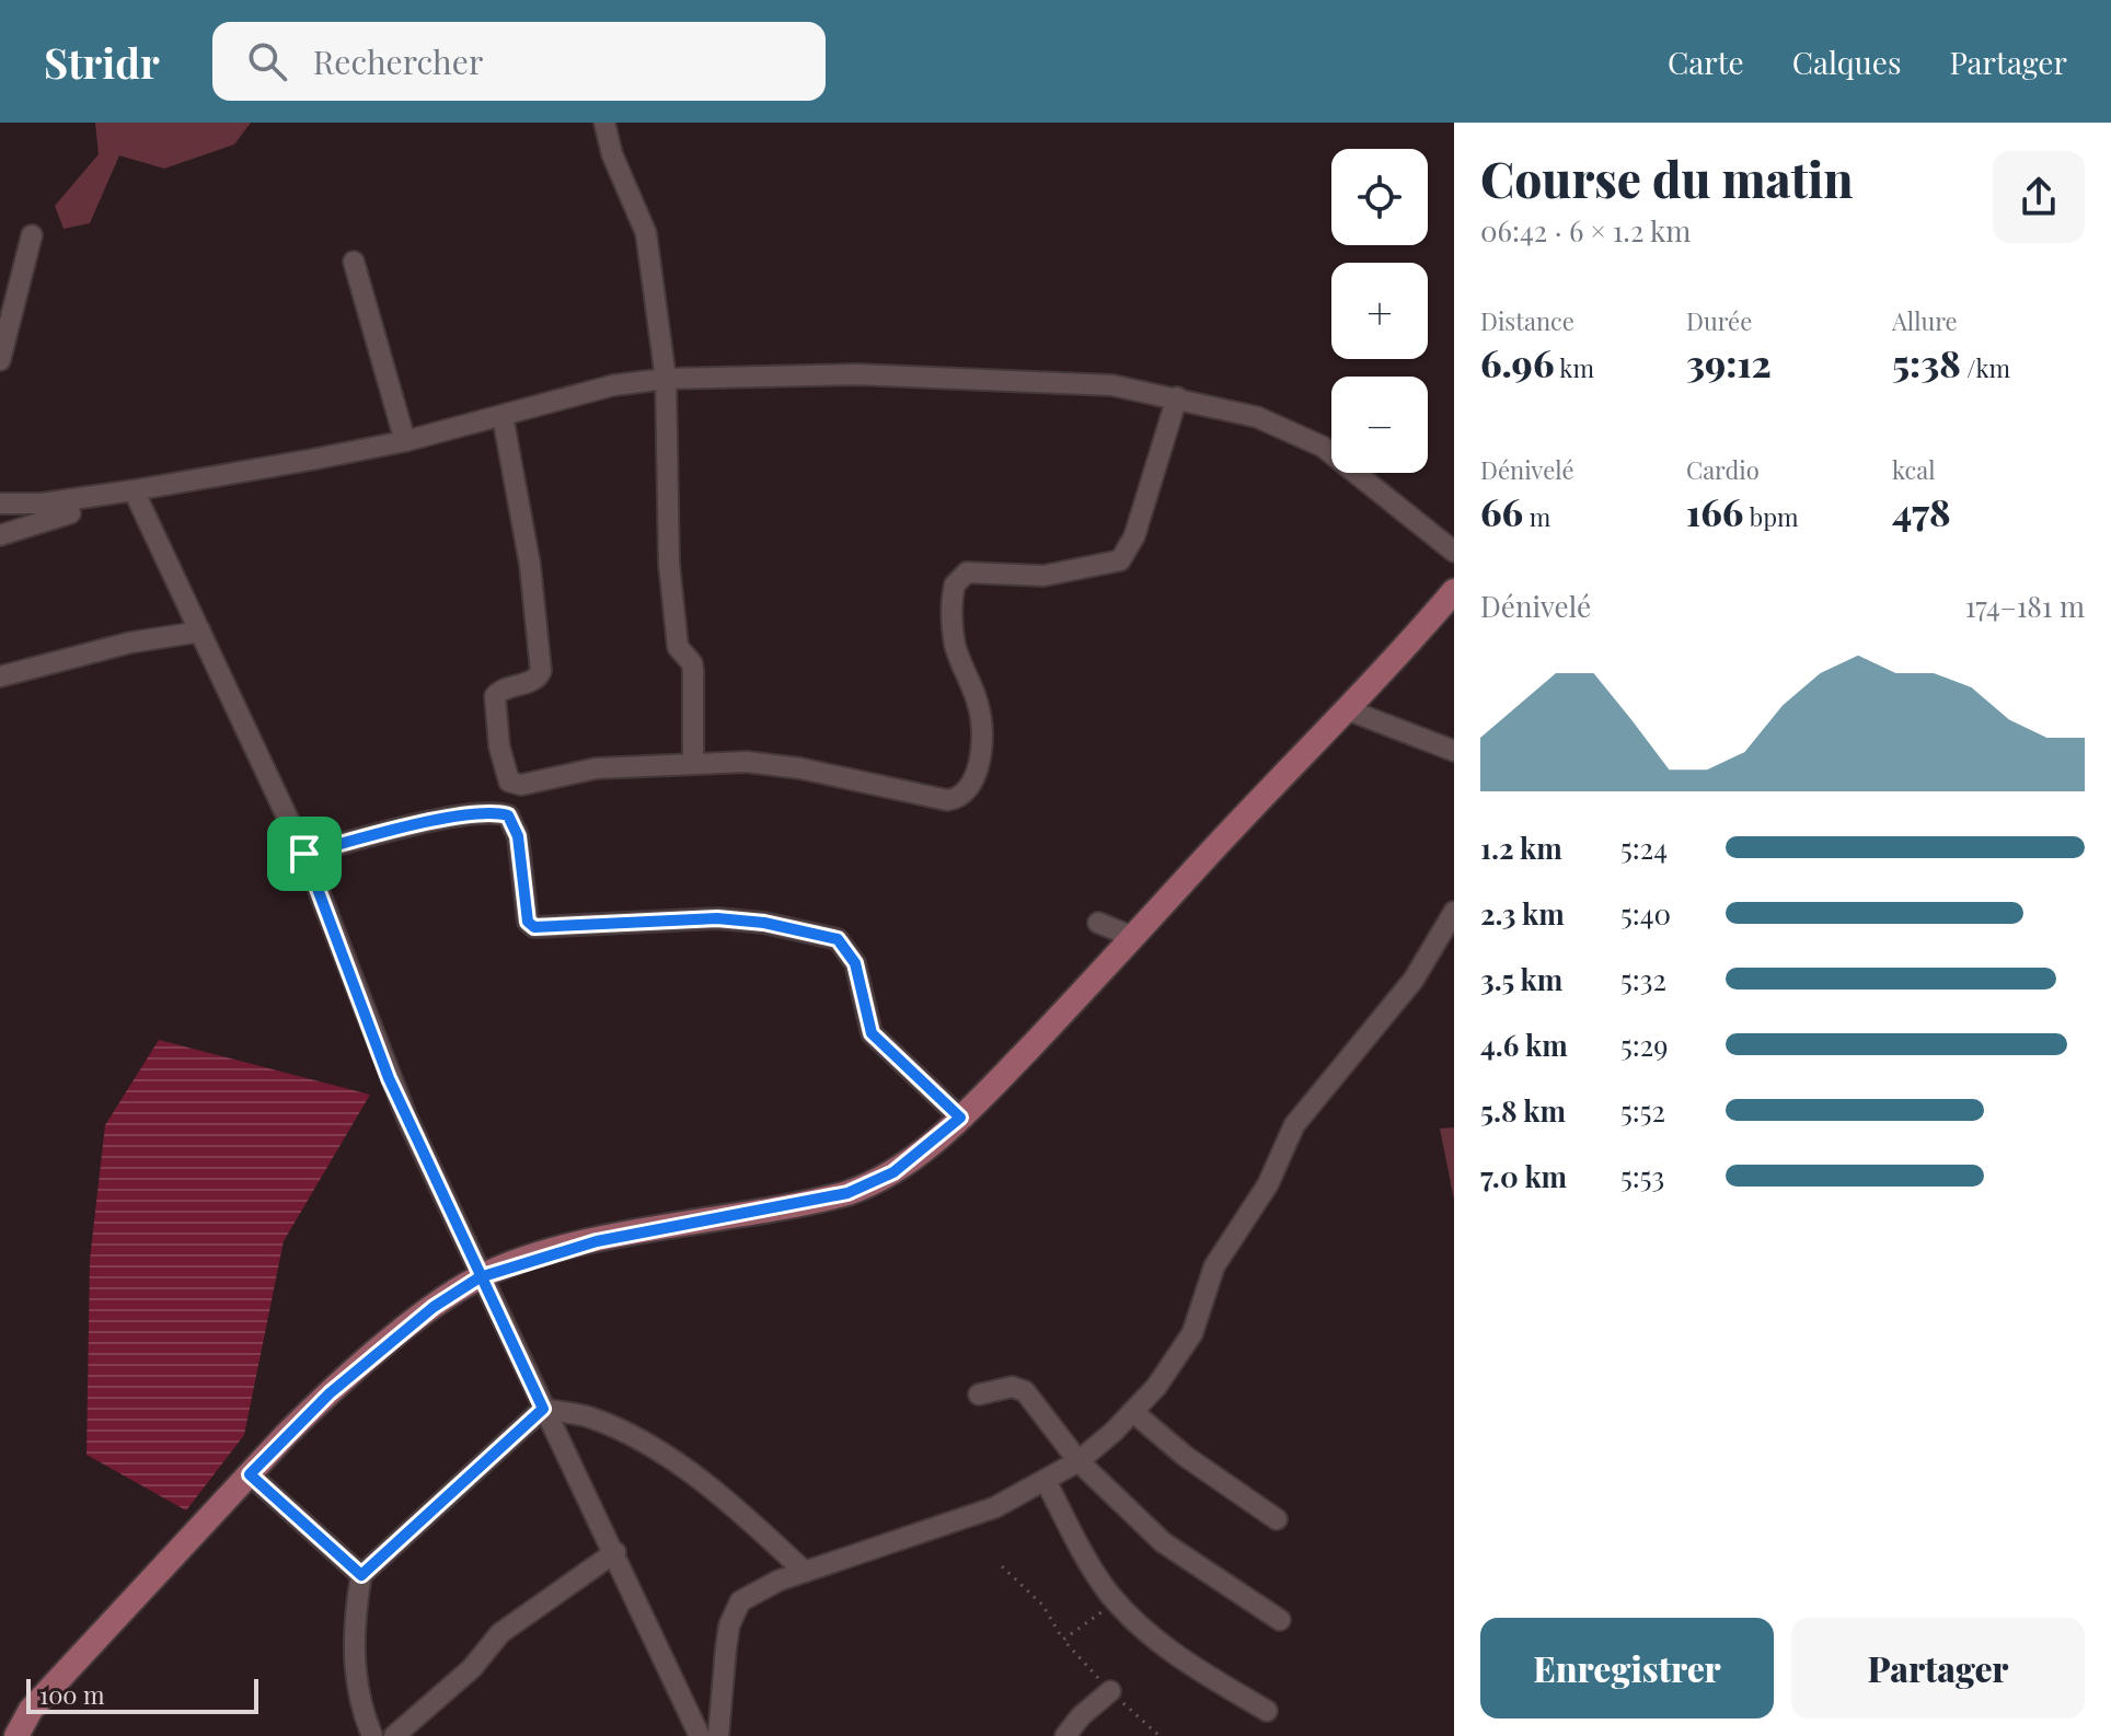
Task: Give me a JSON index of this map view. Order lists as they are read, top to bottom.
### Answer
{
  "scale_bar": "100 m",
  "page": {
    "header": "Stridr",
    "search": "Rechercher",
    "nav": ["Carte", "Calques", "Partager"],
    "heading": ["Course du matin", "06:42 · 6 × 1.2 km"],
    "map_buttons": ["+", "−"],
    "stats": [
      ["Distance", "6.96 km"],
      ["Durée", "39:12"],
      ["Allure", "5:38 /km"],
      ["Dénivelé", "66 m"],
      ["Cardio", "166 bpm"],
      ["kcal", "478"]
    ],
    "chart": ["Dénivelé", "174–181 m"],
    "list": [
      {
        "name": "1.2 km",
        "note": "5:24"
      },
      {
        "name": "2.3 km",
        "note": "5:40"
      },
      {
        "name": "3.5 km",
        "note": "5:32"
      },
      {
        "name": "4.6 km",
        "note": "5:29"
      },
      {
        "name": "5.8 km",
        "note": "5:52"
      },
      {
        "name": "7.0 km",
        "note": "5:53"
      }
    ],
    "buttons": ["Enregistrer", "Partager"],
    "scale": "100 m"
  }
}
